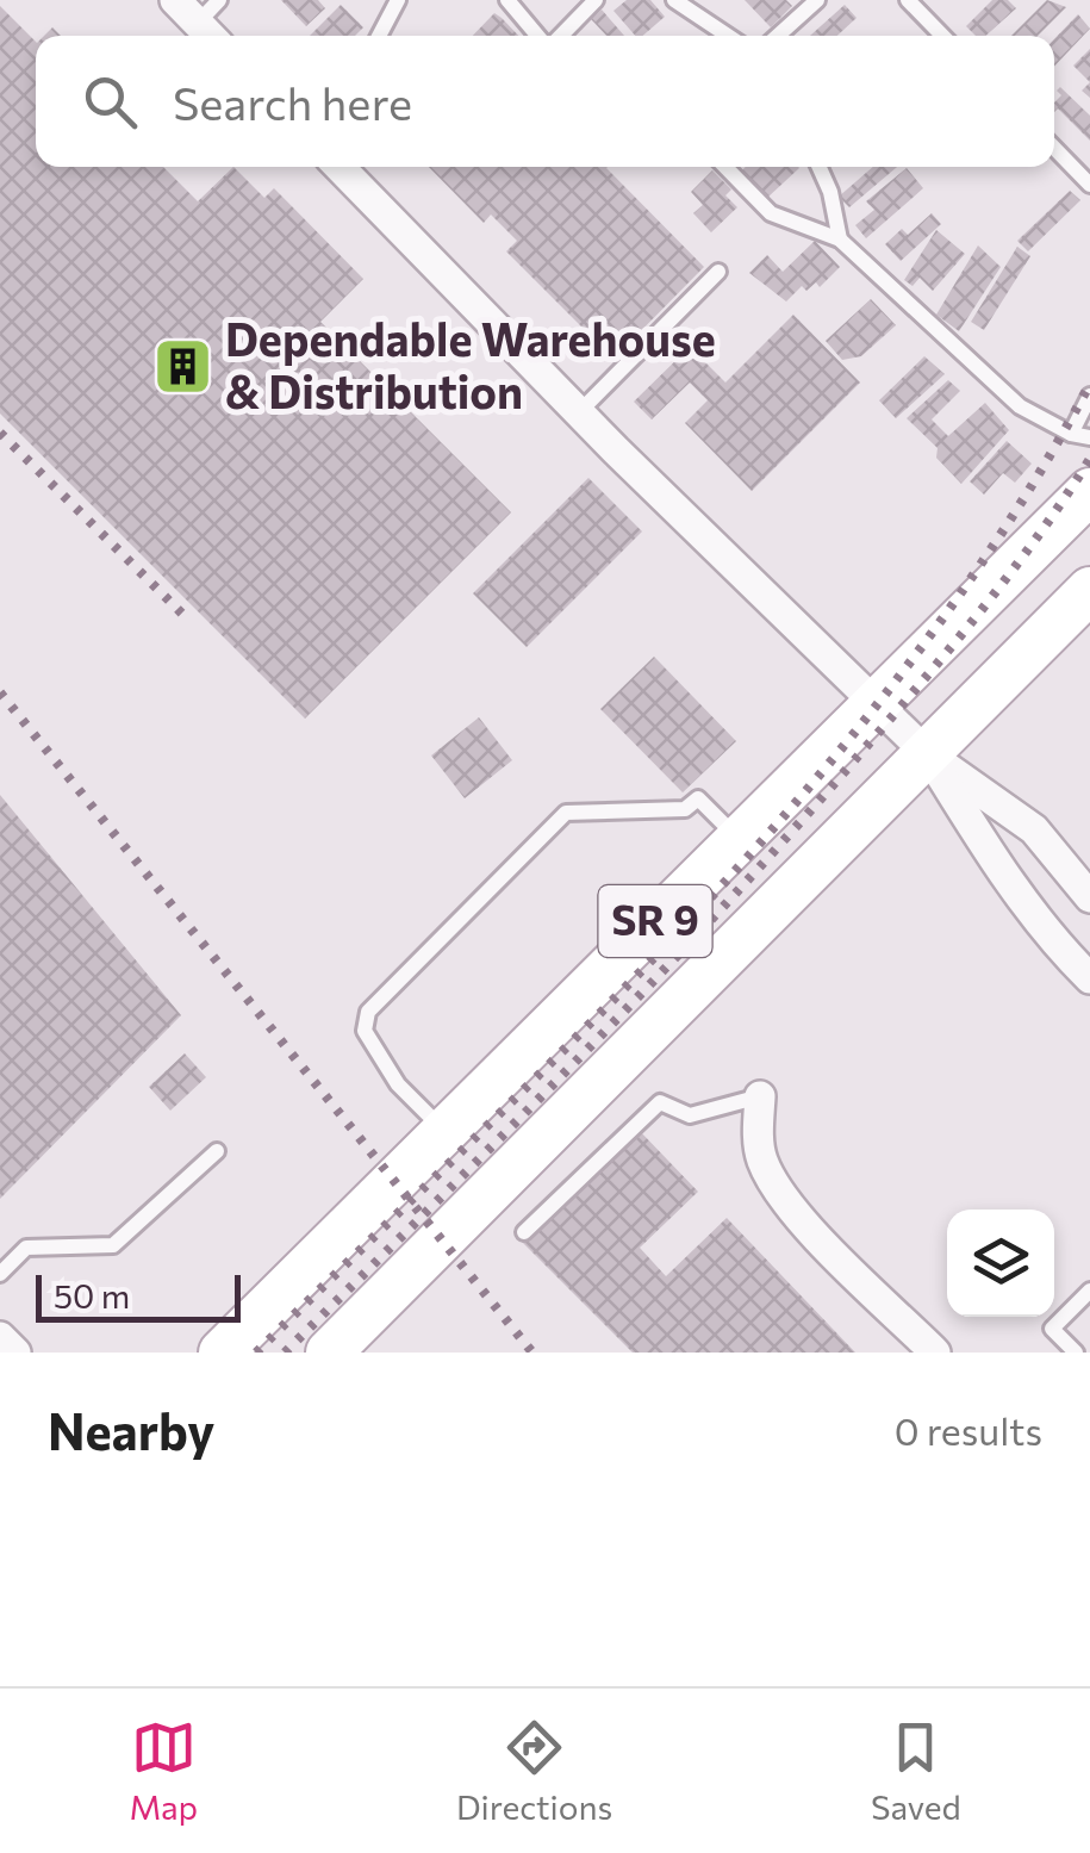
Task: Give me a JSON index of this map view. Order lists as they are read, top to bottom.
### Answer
{
  "streets": {
    "main road": ["SR 9"]
  },
  "places": {
    "building": ["Dependable Warehouse & Distribution"]
  },
  "scale_bar": "50 m",
  "page": {
    "search": "Search here",
    "scale": "50 m",
    "heading": ["Nearby", "0 results"],
    "nav": ["Map", "Directions", "Saved"]
  }
}
